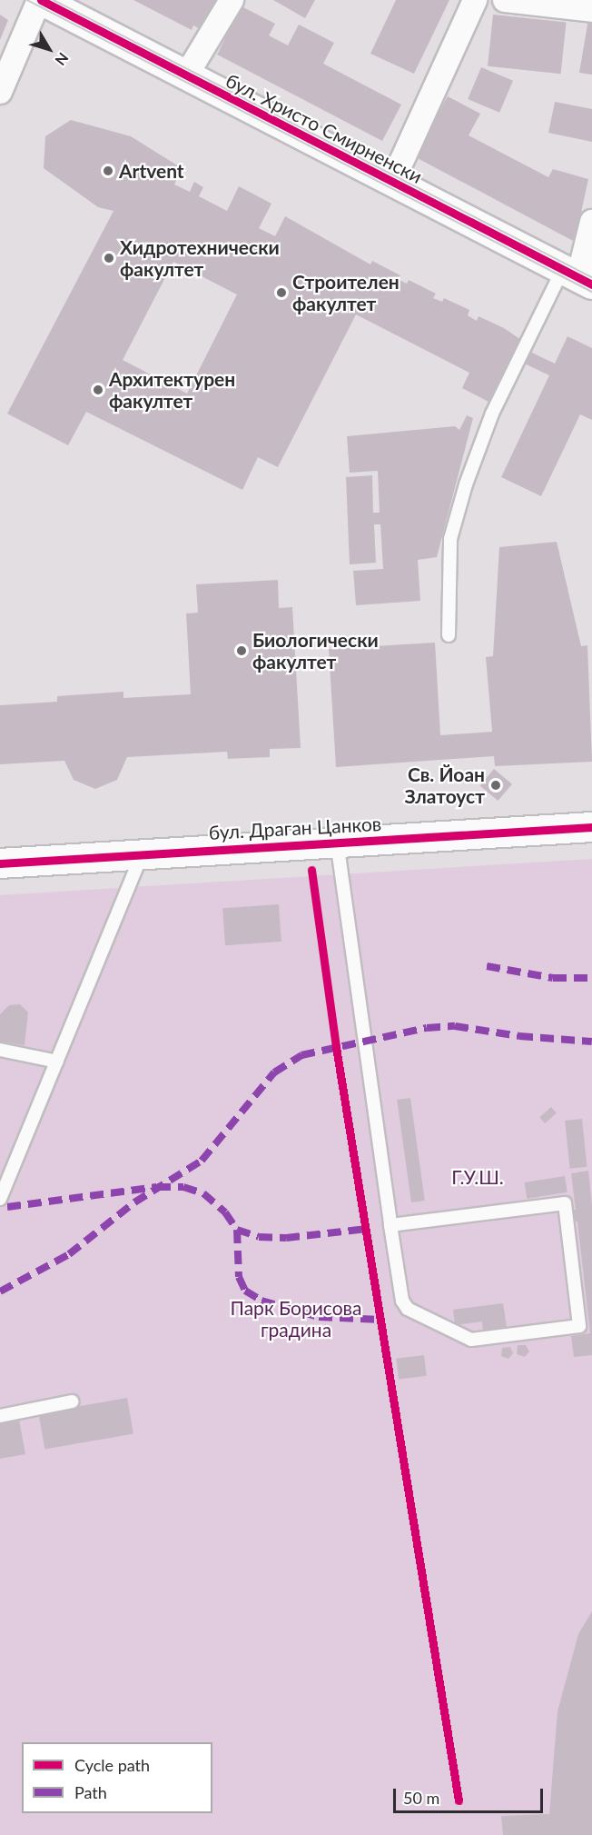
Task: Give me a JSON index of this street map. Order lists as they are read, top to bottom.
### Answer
{
  "streets": {
    "street": ["бул. Христо Смирненски", "бул. Драган Цанков"]
  },
  "parks": ["Г.У.Ш.", "Парк Борисова градина"],
  "places": [
    "Artvent",
    "Хидротехнически факултет",
    "Строителен факултет",
    "Архитектурен факултет",
    "Биологически факултет",
    "Св. Йоан Златоуст"
  ],
  "legend": ["Cycle path", "Path"],
  "scale_bar": "50 m",
  "north": "bottom right"
}
